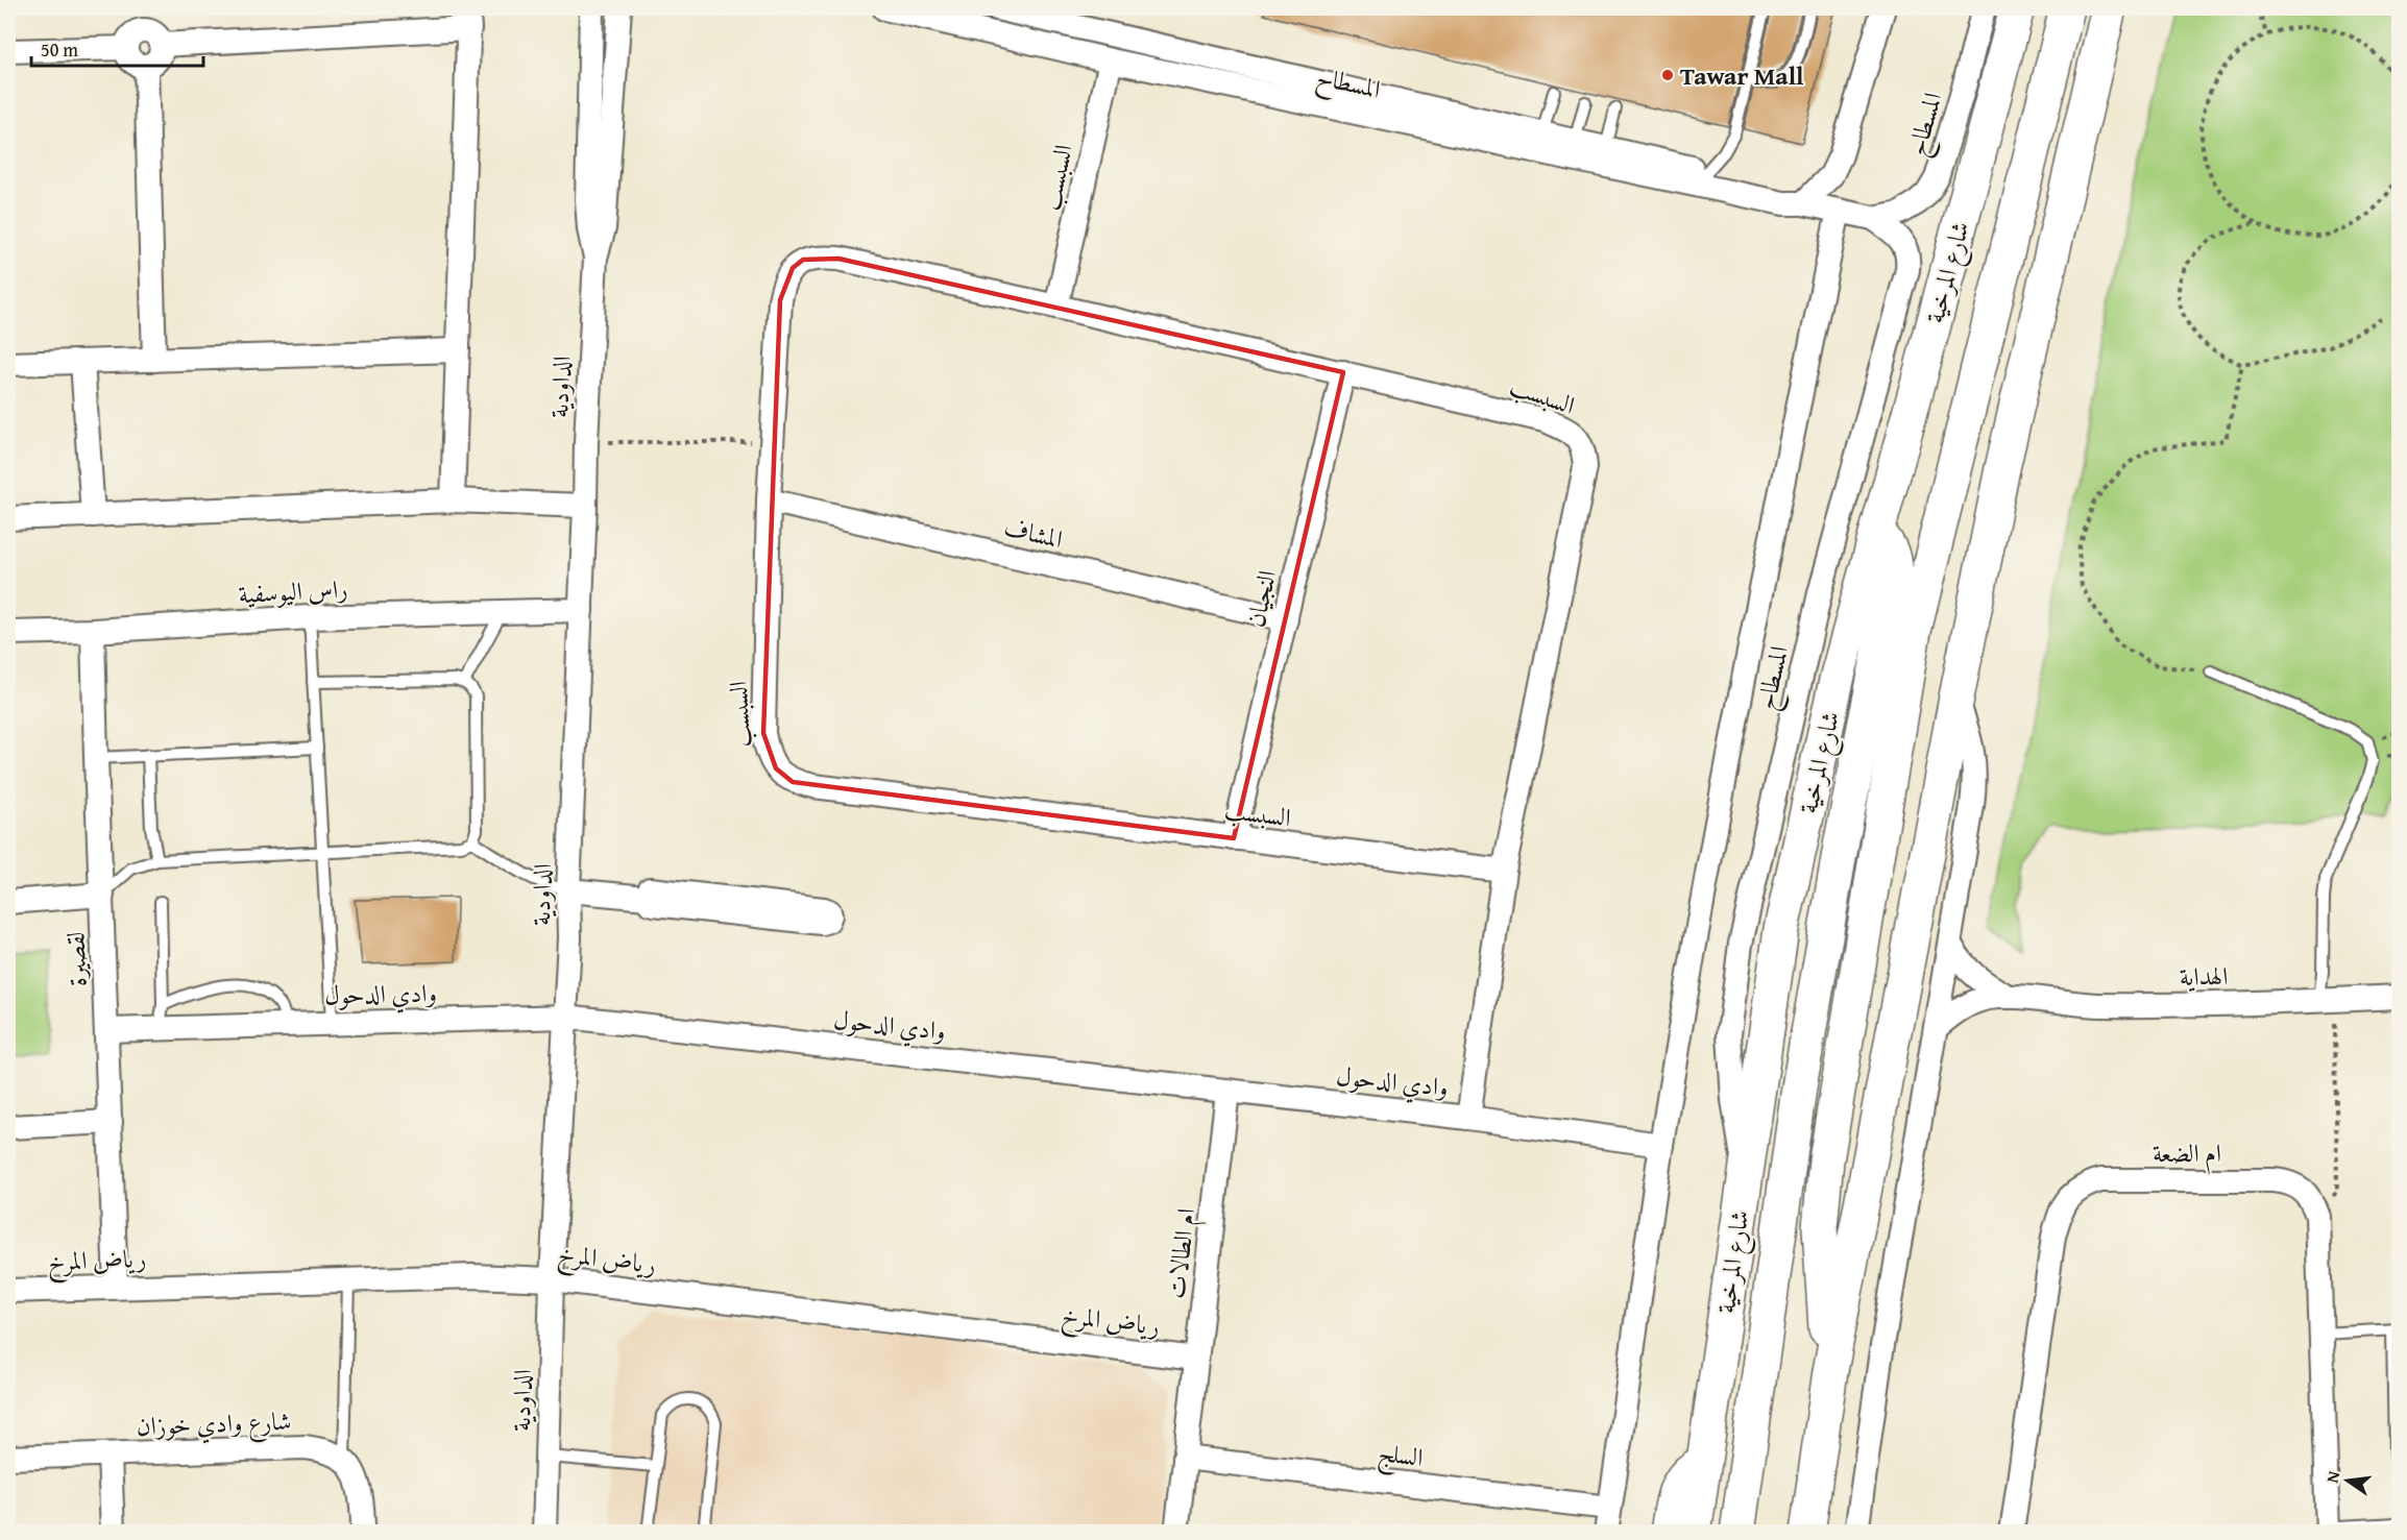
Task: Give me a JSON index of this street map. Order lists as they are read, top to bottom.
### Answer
{
  "streets": {
    "highway": ["شارع المرخية"],
    "street": [
      "المسطاح",
      "السبسب",
      "الداودية",
      "المشاف",
      "راس اليوسفية",
      "النجيان",
      "لقصيرة",
      "الهداية",
      "وادي الدحول",
      "ام الضعة",
      "ام الطالات",
      "رياض المرخ",
      "شارع وادي خوزان",
      "السلج"
    ]
  },
  "crossings": [
    ["المسطاح", "السبسب"],
    ["المسطاح", "شارع المرخية"],
    ["السبسب", "المشاف"],
    ["السبسب", "النجيان"],
    ["السبسب", "وادي الدحول"],
    ["الداودية", "راس اليوسفية"],
    ["الداودية", "وادي الدحول"],
    ["الداودية", "رياض المرخ"],
    ["المشاف", "النجيان"],
    ["راس اليوسفية", "لقصيرة"],
    ["لقصيرة", "وادي الدحول"],
    ["لقصيرة", "رياض المرخ"],
    ["وادي الدحول", "ام الطالات"],
    ["ام الطالات", "رياض المرخ"],
    ["ام الطالات", "السلج"]
  ],
  "places": ["Tawar Mall"],
  "scale_bar": "50 m",
  "north": "left"
}
